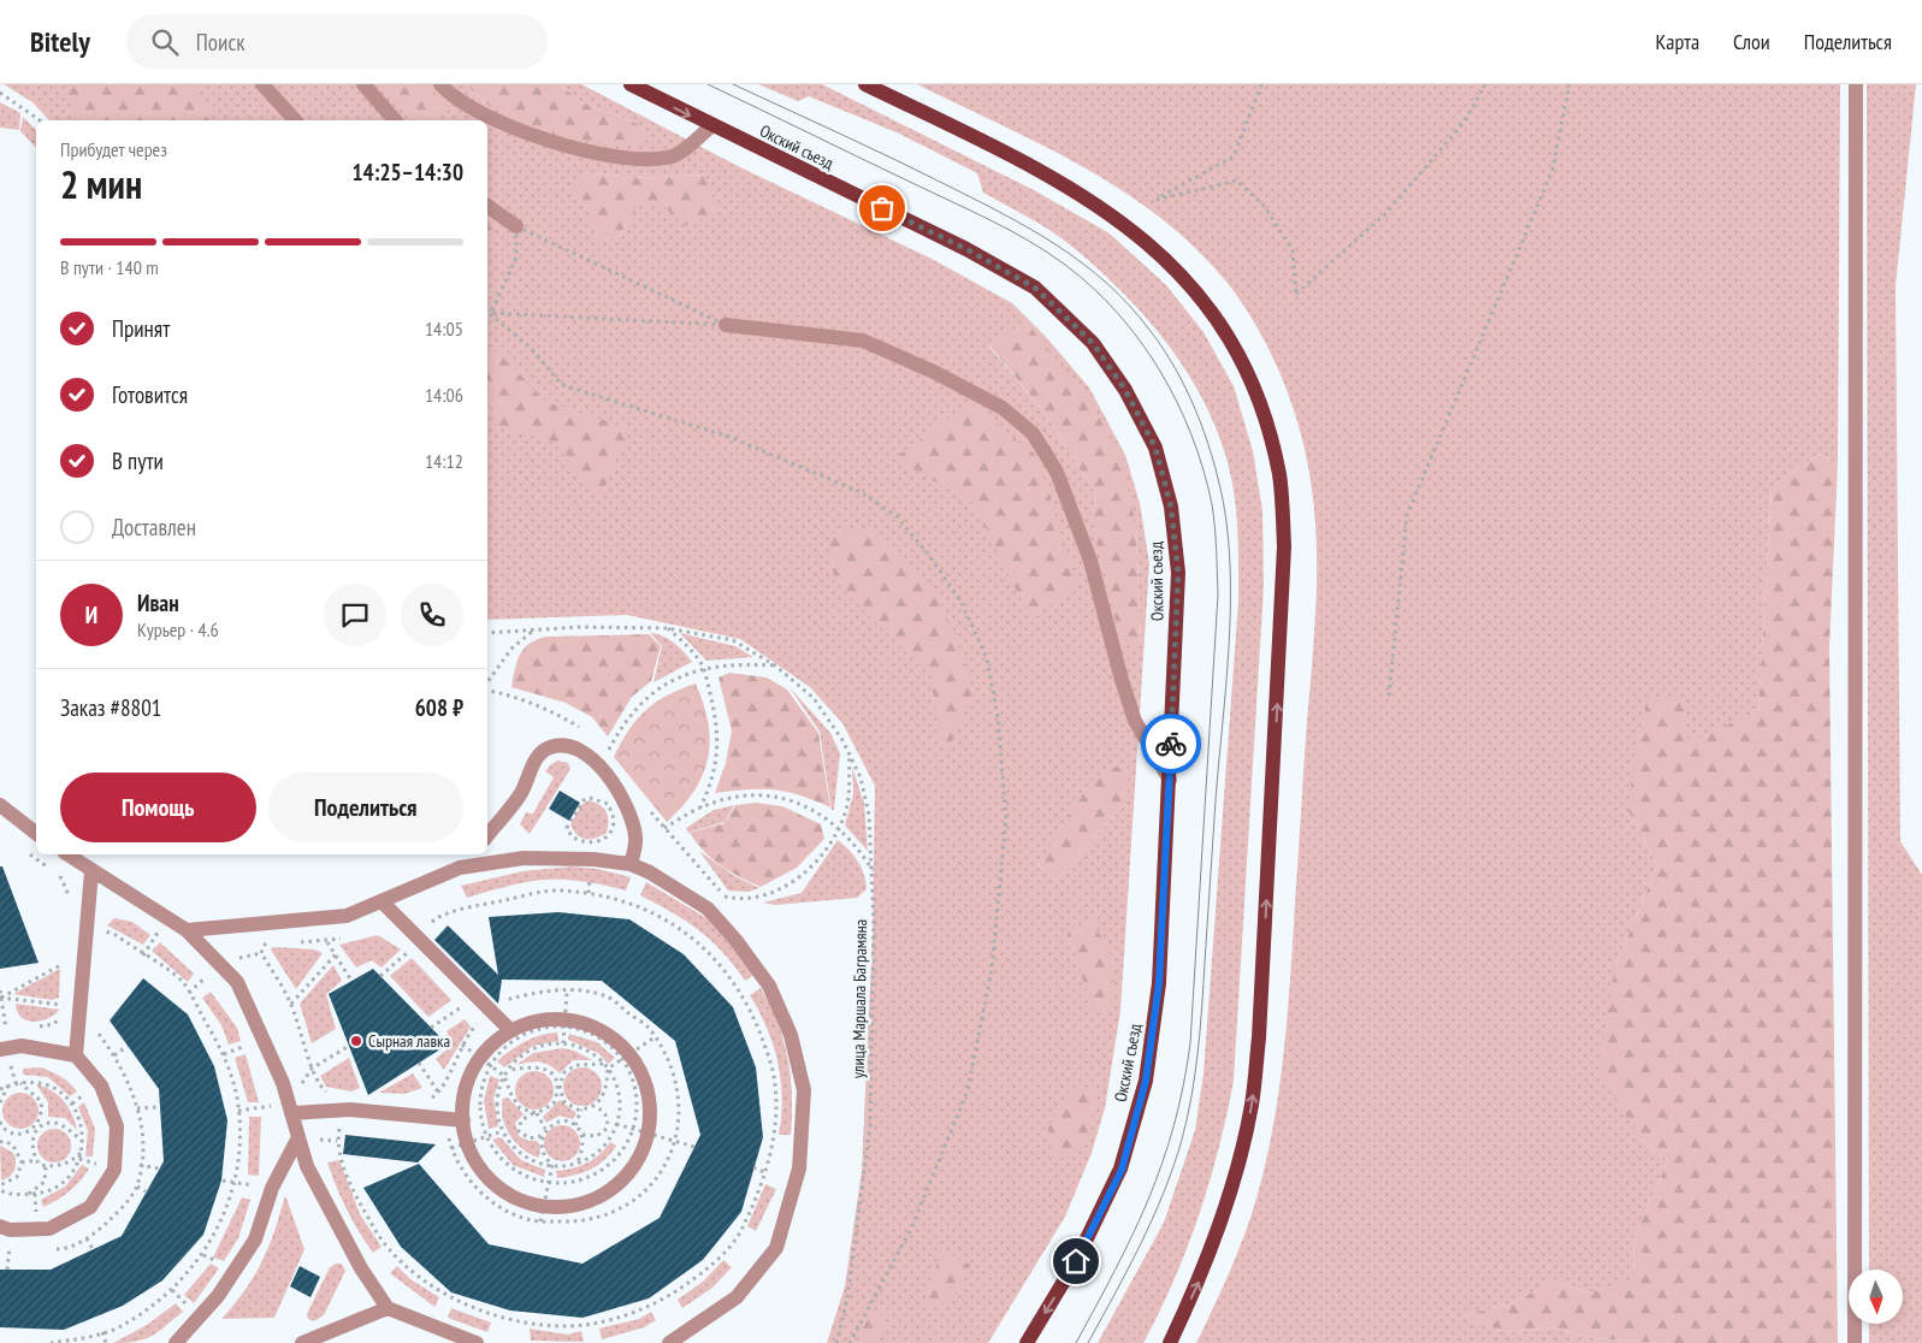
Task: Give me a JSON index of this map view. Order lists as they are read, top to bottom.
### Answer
{
  "streets": {
    "main road": ["Окский съезд"],
    "path": ["улица Маршала Баграмяна"]
  },
  "one_way": ["Окский съезд"],
  "places": ["Сырная лавка"],
  "north": "bottom",
  "page": {
    "header": "Bitely",
    "search": "Поиск",
    "nav": ["Карта", "Слои", "Поделиться"],
    "heading": ["2 мин", "Прибудет через", "14:25–14:30"],
    "panel": [
      "Иван",
      "Курьер · 4.6",
      "Заказ #8801",
      "608 ₽"
    ],
    "bar": "В пути · 140 m",
    "list": [
      ["Принят", "14:05"],
      ["Готовится", "14:06"],
      ["В пути", "14:12"],
      "Доставлен"
    ],
    "round": "И",
    "buttons": ["Помощь", "Поделиться"]
  }
}
